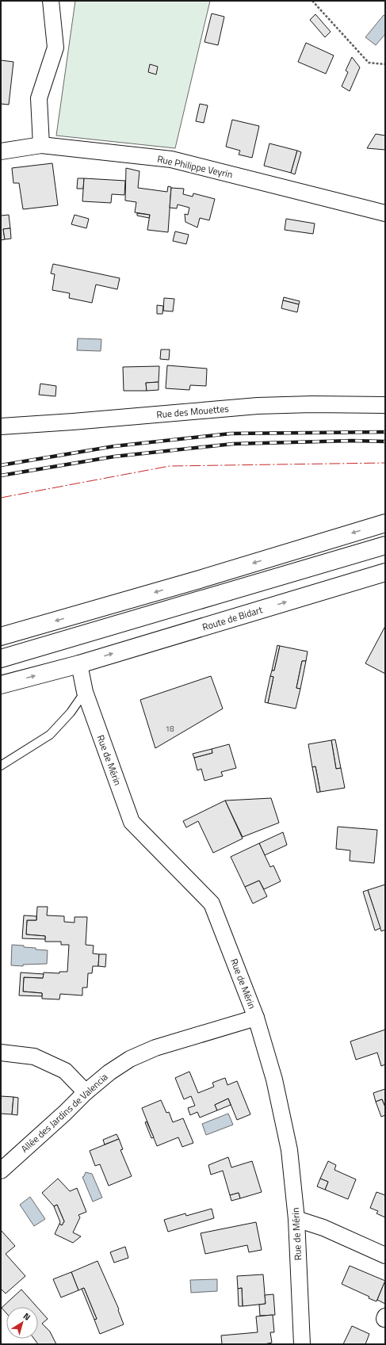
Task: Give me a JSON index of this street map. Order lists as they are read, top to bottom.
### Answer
{
  "streets": {
    "main road": ["Route de Bidart"],
    "street": [
      "Rue Philippe Veyrin",
      "Rue des Mouettes",
      "Rue de Mérin",
      "Allée des Jardins de Valencia"
    ]
  },
  "crossings": [
    ["Route de Bidart", "Rue de Mérin"],
    ["Rue de Mérin", "Allée des Jardins de Valencia"]
  ],
  "house_numbers": ["18"],
  "north": "top right"
}
